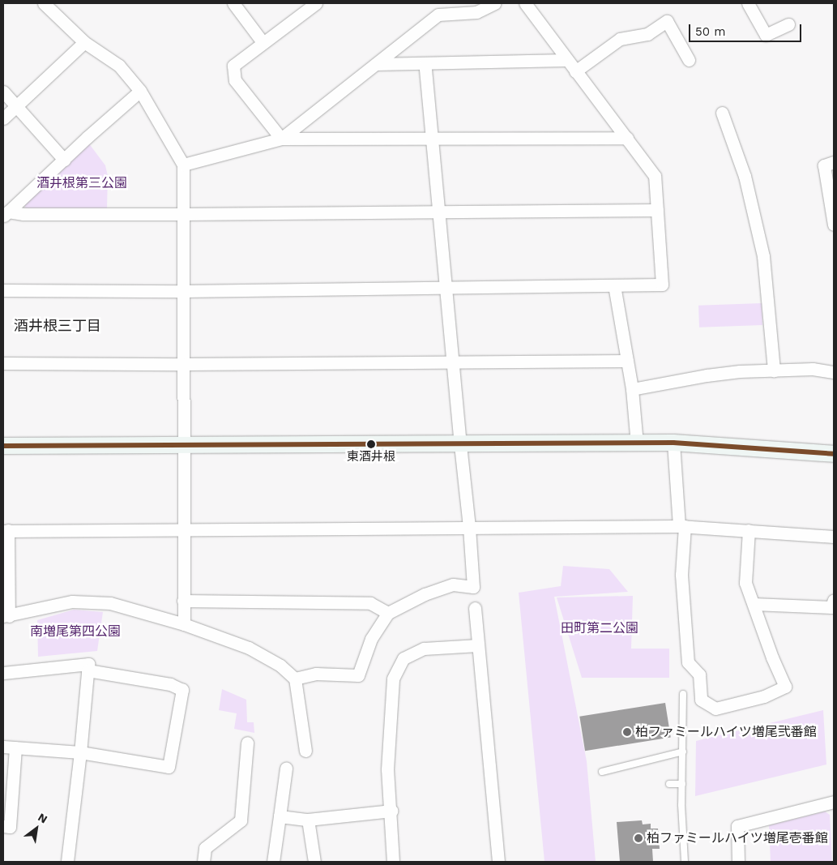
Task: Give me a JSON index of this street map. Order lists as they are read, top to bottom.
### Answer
{
  "districts": ["酒井根三丁目"],
  "parks": ["酒井根第三公園", "田町第二公園", "南増尾第四公園"],
  "places": ["東酒井根", "柏ファミールハイツ増尾弐番館", "柏ファミールハイツ増尾壱番館"],
  "scale_bar": "50 m",
  "north": "top right"
}
